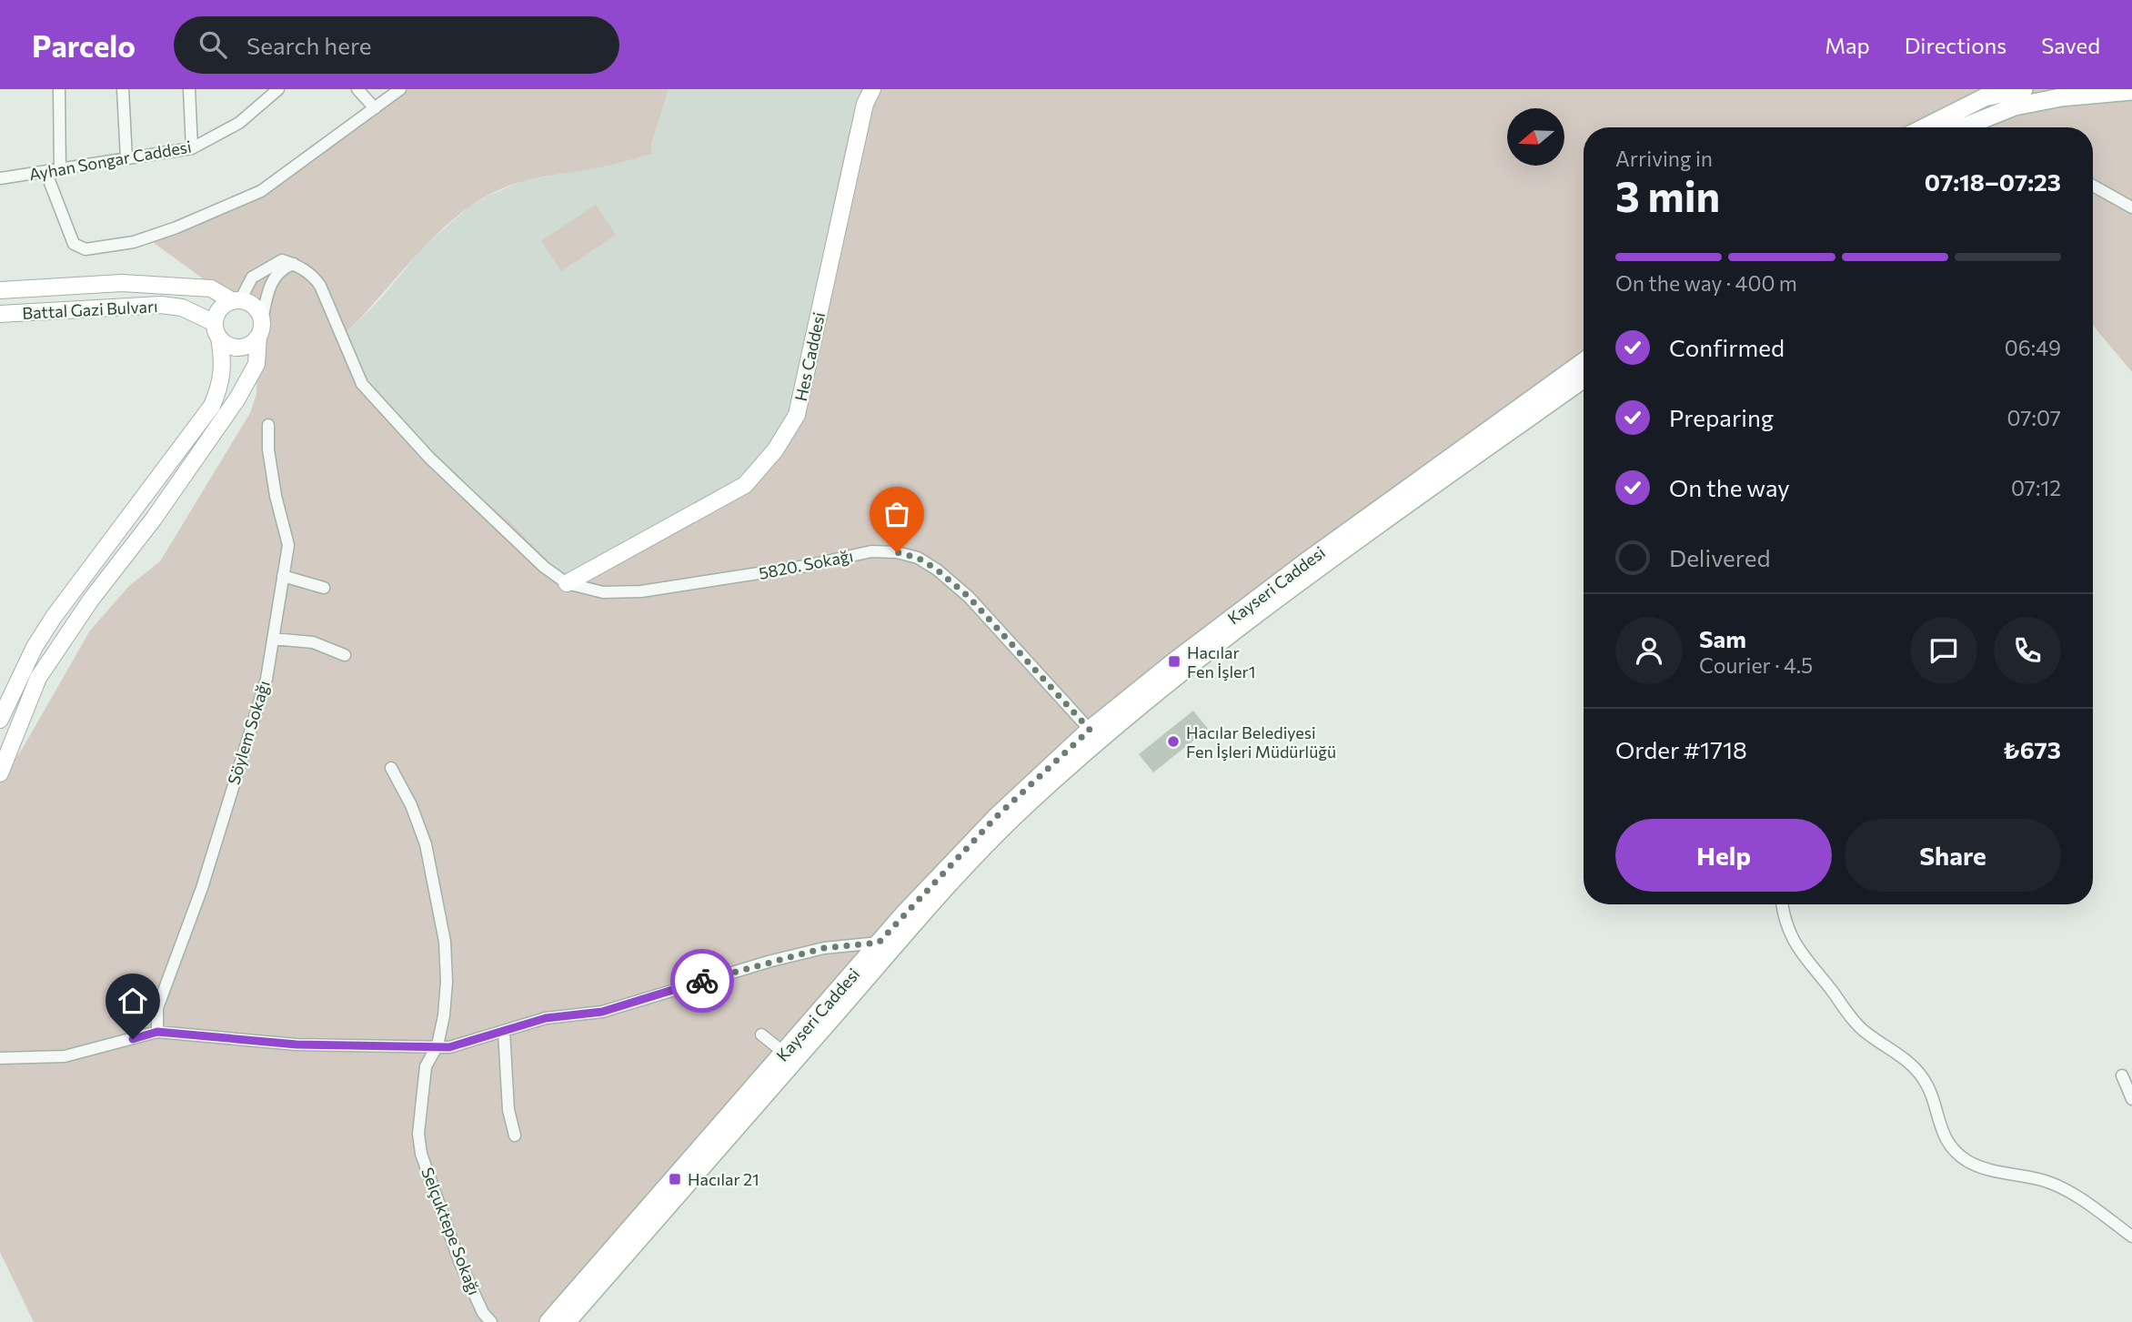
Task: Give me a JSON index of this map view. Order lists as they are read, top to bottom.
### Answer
{
  "streets": {
    "main road": ["Kayseri Caddesi"],
    "street": [
      "Ayhan Songar Caddesi",
      "Battal Gazi Bulvarı",
      "Hes Caddesi",
      "5820. Sokağı",
      "Söylem Sokağı",
      "Selçuktepe Sokağı"
    ]
  },
  "crossings": [
    ["Hes Caddesi", "5820. Sokağı"],
    ["5820. Sokağı", "Kayseri Caddesi"]
  ],
  "places": {
    "transit": ["Hacılar Fen İşler1", "Hacılar 21"],
    "other": ["Hacılar Belediyesi Fen İşleri Müdürlüğü"]
  },
  "north": "left",
  "page": {
    "header": "Parcelo",
    "search": "Search here",
    "nav": ["Map", "Directions", "Saved"],
    "heading": ["3 min", "Arriving in", "07:18–07:23"],
    "panel": [
      "Sam",
      "Courier · 4.5",
      "Order #1718",
      "₺673"
    ],
    "bar": "On the way · 400 m",
    "list": [
      ["Confirmed", "06:49"],
      ["Preparing", "07:07"],
      ["On the way", "07:12"],
      "Delivered"
    ],
    "buttons": ["Help", "Share"]
  }
}
